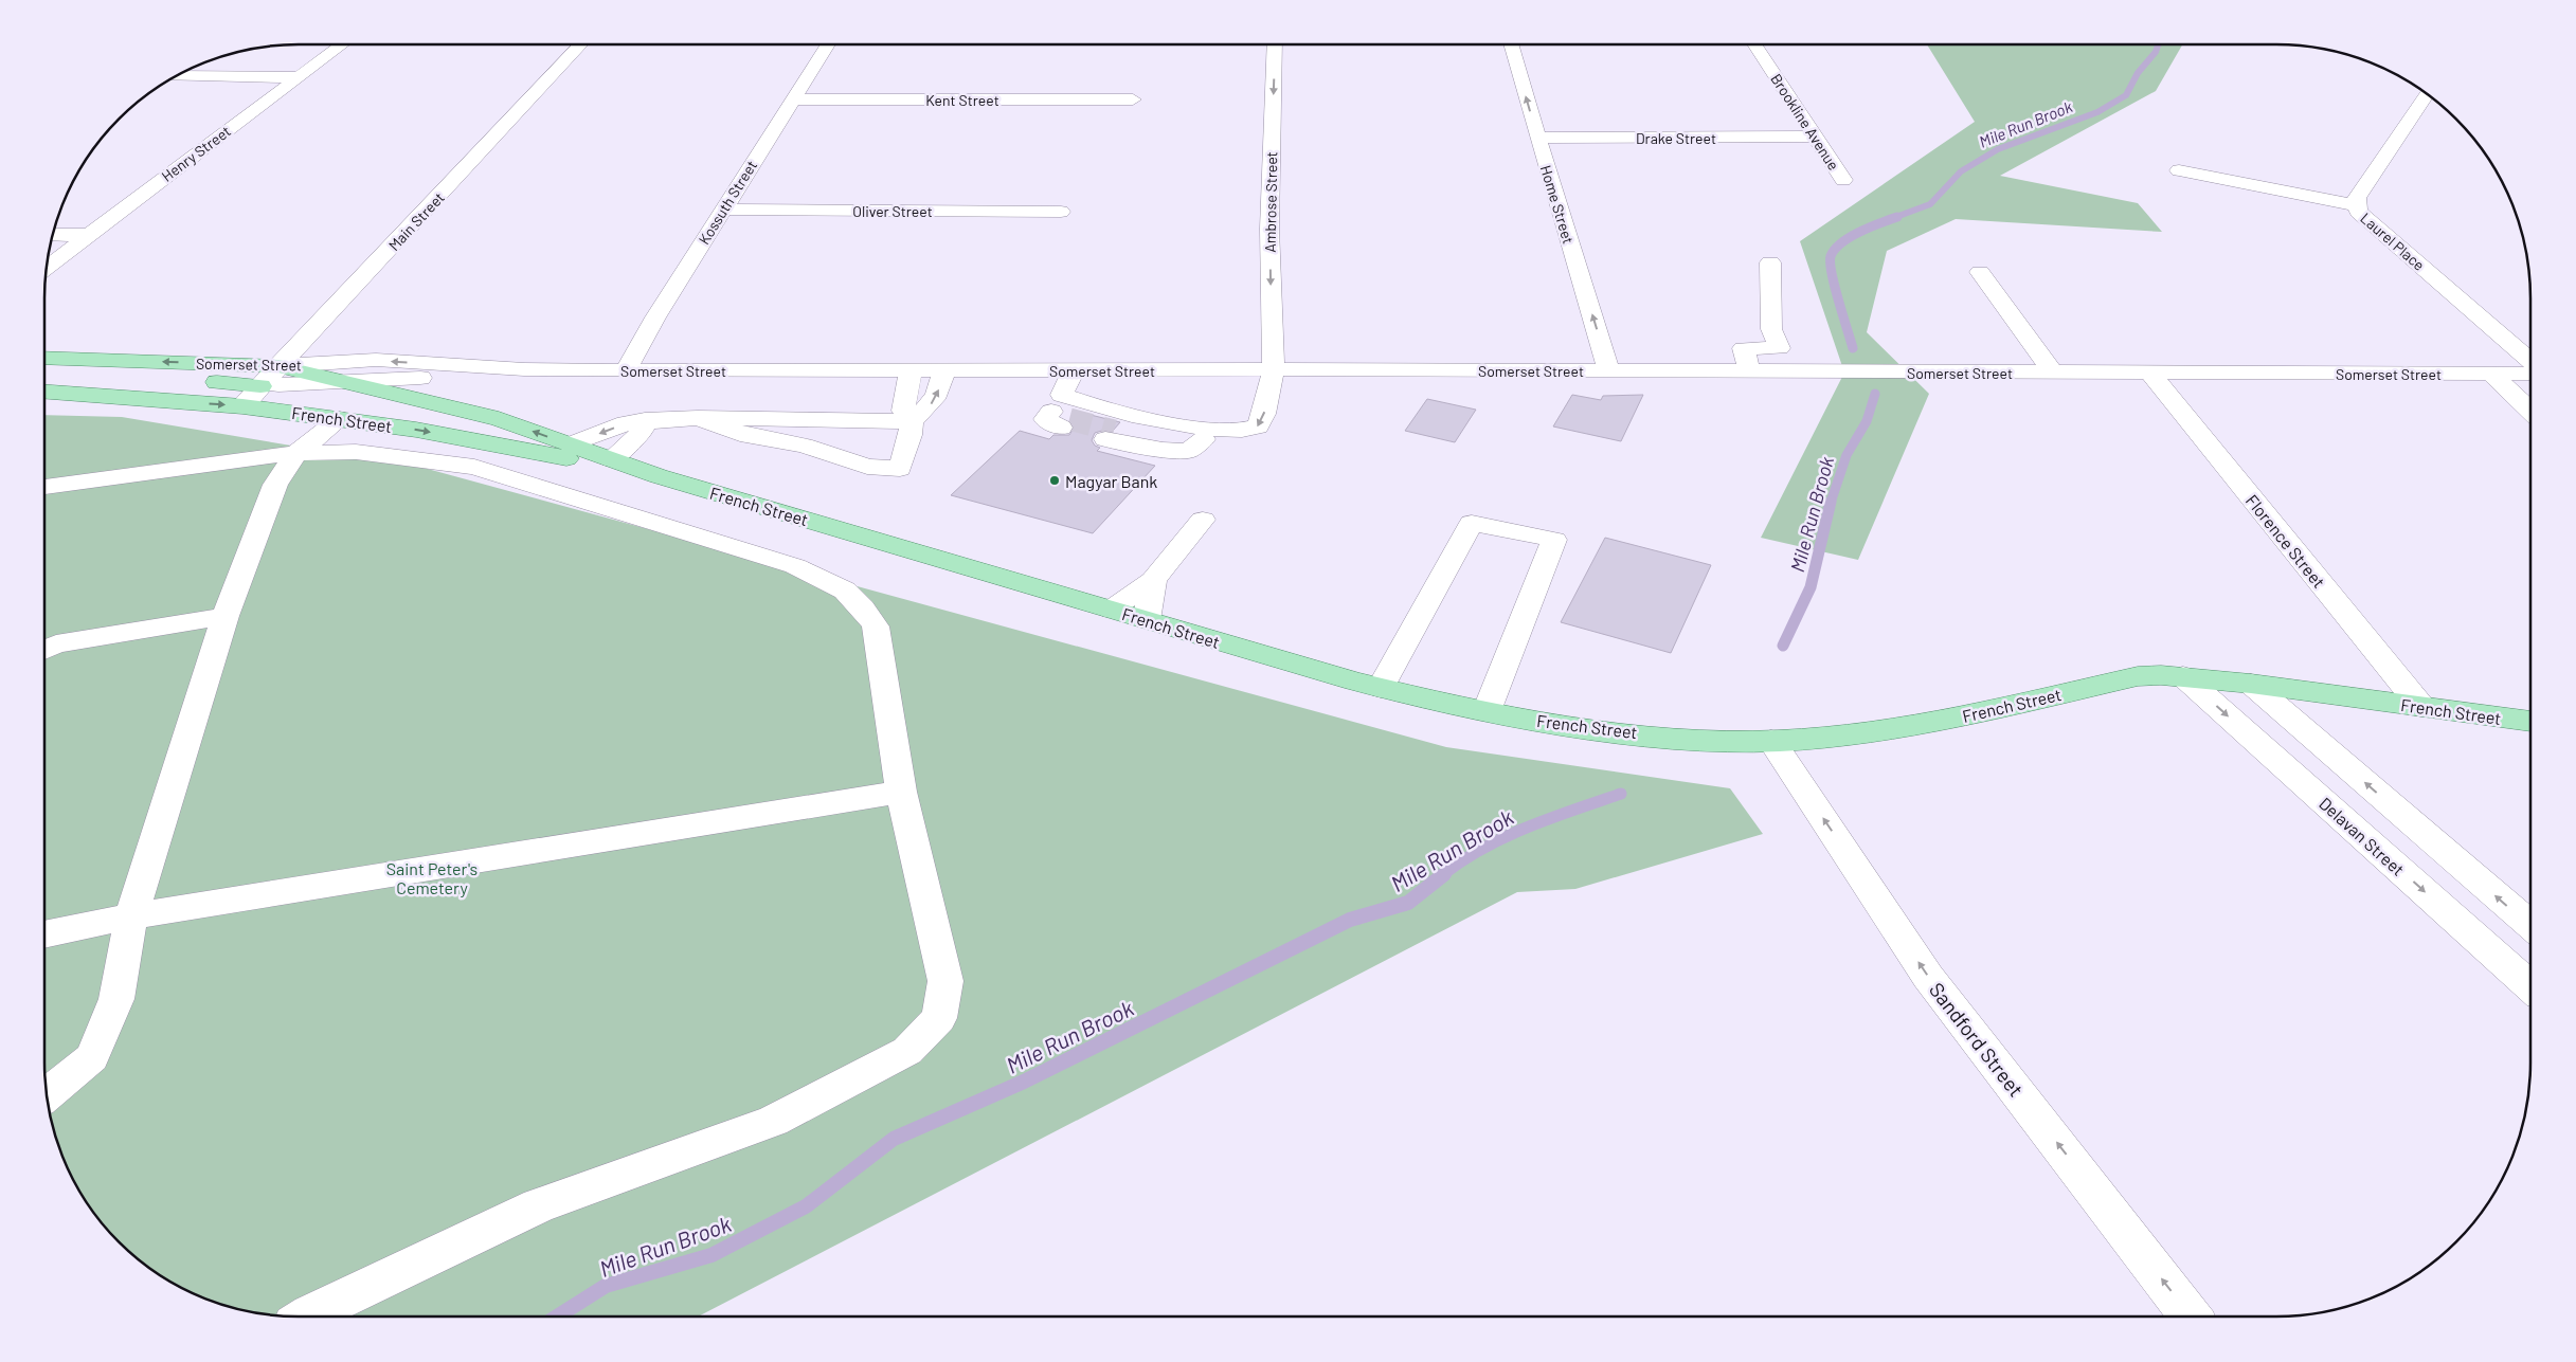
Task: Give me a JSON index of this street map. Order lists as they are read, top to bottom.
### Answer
{
  "streets": {
    "main road": ["Somerset Street", "French Street"],
    "street": [
      "Kent Street",
      "Brookline Avenue",
      "Drake Street",
      "Henry Street",
      "Kossuth Street",
      "Ambrose Street",
      "Home Street",
      "Oliver Street",
      "Main Street",
      "Laurel Place",
      "Florence Street",
      "Delavan Street",
      "Sandford Street"
    ]
  },
  "crossings": [
    ["Kent Street", "Kossuth Street"],
    ["Brookline Avenue", "Drake Street"],
    ["Drake Street", "Home Street"],
    ["Kossuth Street", "Oliver Street"],
    ["Kossuth Street", "Somerset Street"],
    ["Ambrose Street", "Somerset Street"],
    ["Home Street", "Somerset Street"],
    ["Main Street", "Somerset Street"],
    ["Main Street", "French Street"],
    ["Somerset Street", "French Street"],
    ["Somerset Street", "Florence Street"],
    ["French Street", "Florence Street"],
    ["French Street", "Delavan Street"],
    ["French Street", "Sandford Street"]
  ],
  "one_way": ["Ambrose Street", "Home Street", "Sandford Street"],
  "water": ["Mile Run Brook"],
  "parks": ["Saint Peter's Cemetery"],
  "places": ["Magyar Bank"]
}
